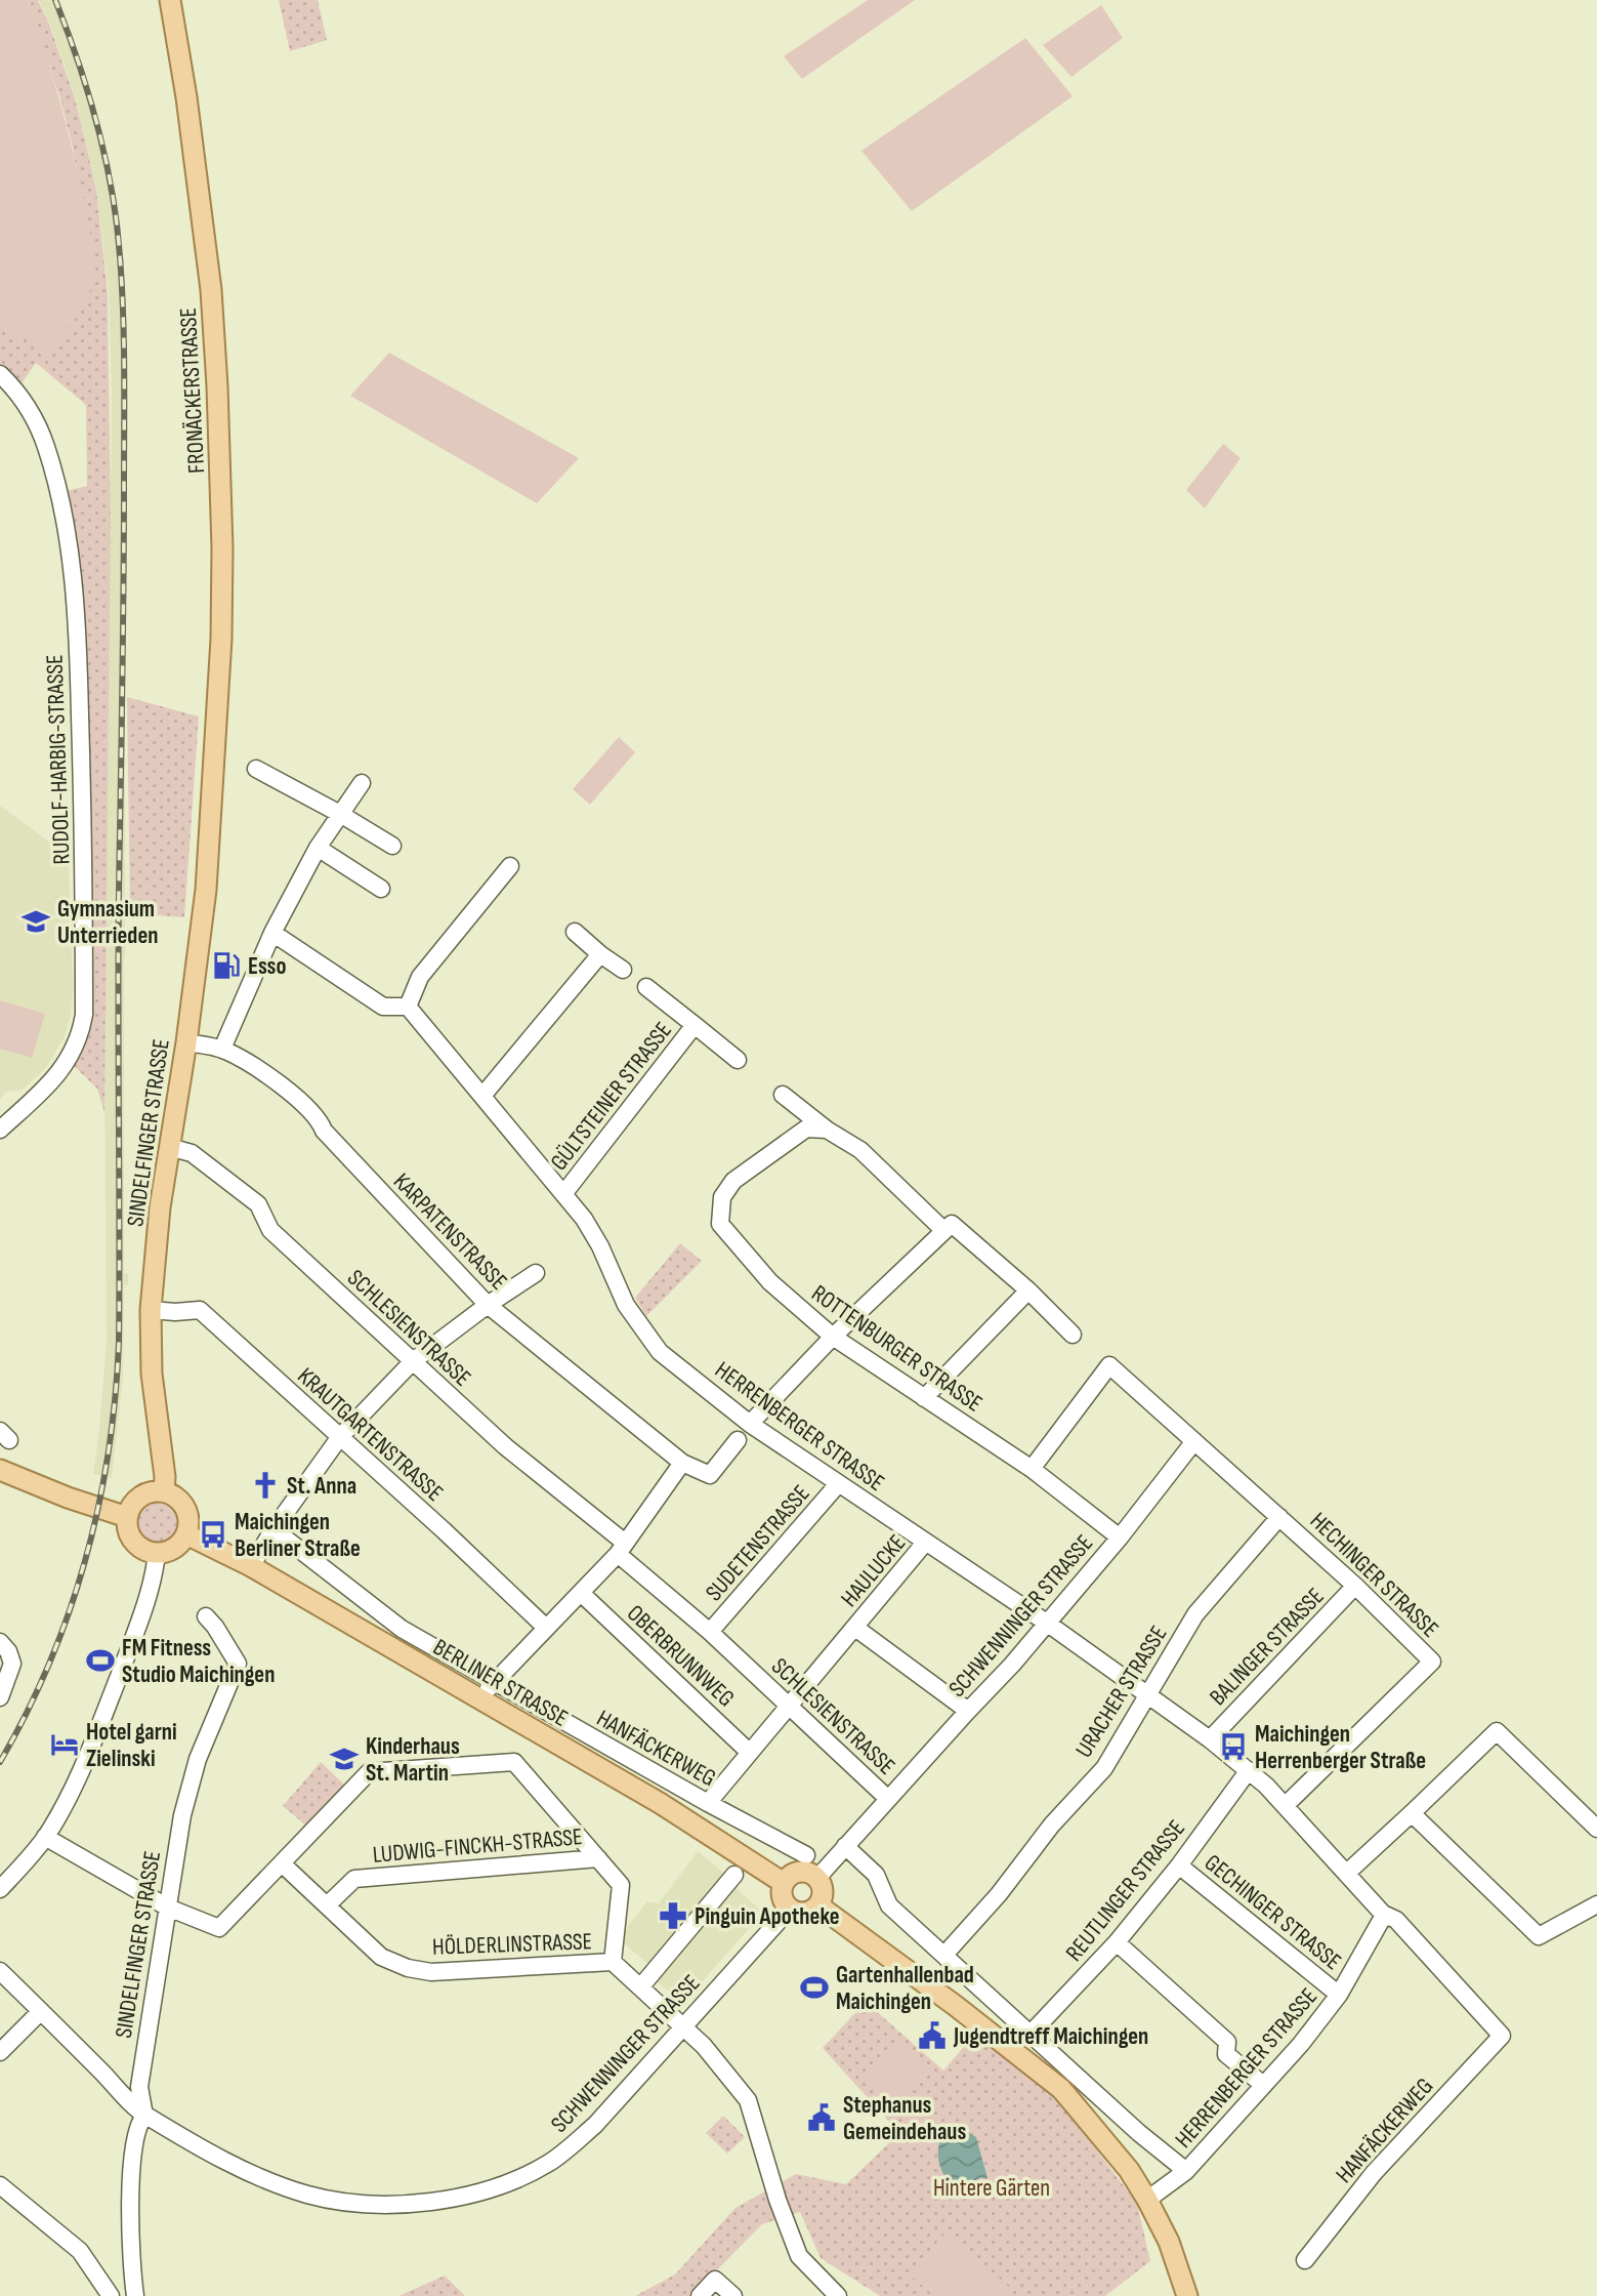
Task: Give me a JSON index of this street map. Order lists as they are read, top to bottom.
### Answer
{
  "streets": {
    "main road": ["FRONÄCKERSTRASSE", "SINDELFINGER STRASSE", "BERLINER STRASSE"],
    "street": [
      "RUDOLF-HARBIG-STRASSE",
      "GÜLTSTEINER STRASSE",
      "KARPATENSTRASSE",
      "SCHLESIENSTRASSE",
      "ROTTENBURGER STRASSE",
      "HERRENBERGER STRASSE",
      "KRAUTGARTENSTRASSE",
      "SUDETENSTRASSE",
      "HAULUCKE",
      "HECHINGER STRASSE",
      "SCHWENNINGER STRASSE",
      "BALINGER STRASSE",
      "OBERBRUNNWEG",
      "URACHER STRASSE",
      "HANFÄCKERWEG",
      "LUDWIG-FINCKH-STRASSE",
      "REUTLINGER STRASSE",
      "GECHINGER STRASSE",
      "HÖLDERLINSTRASSE"
    ]
  },
  "crossings": [
    ["FRONÄCKERSTRASSE", "SINDELFINGER STRASSE"],
    ["GÜLTSTEINER STRASSE", "HERRENBERGER STRASSE"],
    ["SINDELFINGER STRASSE", "KARPATENSTRASSE"],
    ["SINDELFINGER STRASSE", "SCHLESIENSTRASSE"],
    ["SINDELFINGER STRASSE", "KRAUTGARTENSTRASSE"],
    ["SINDELFINGER STRASSE", "SCHWENNINGER STRASSE"],
    ["SINDELFINGER STRASSE", "BERLINER STRASSE"],
    ["SCHLESIENSTRASSE", "SUDETENSTRASSE"],
    ["SCHLESIENSTRASSE", "HAULUCKE"],
    ["SCHLESIENSTRASSE", "SCHWENNINGER STRASSE"],
    ["ROTTENBURGER STRASSE", "HECHINGER STRASSE"],
    ["ROTTENBURGER STRASSE", "SCHWENNINGER STRASSE"],
    ["HERRENBERGER STRASSE", "SUDETENSTRASSE"],
    ["HERRENBERGER STRASSE", "HAULUCKE"],
    ["HERRENBERGER STRASSE", "HECHINGER STRASSE"],
    ["HERRENBERGER STRASSE", "SCHWENNINGER STRASSE"],
    ["HERRENBERGER STRASSE", "BALINGER STRASSE"],
    ["HERRENBERGER STRASSE", "URACHER STRASSE"],
    ["HERRENBERGER STRASSE", "HANFÄCKERWEG"],
    ["HERRENBERGER STRASSE", "REUTLINGER STRASSE"],
    ["HERRENBERGER STRASSE", "GECHINGER STRASSE"],
    ["HAULUCKE", "SCHWENNINGER STRASSE"],
    ["HAULUCKE", "OBERBRUNNWEG"],
    ["HAULUCKE", "HANFÄCKERWEG"],
    ["HECHINGER STRASSE", "SCHWENNINGER STRASSE"],
    ["HECHINGER STRASSE", "BALINGER STRASSE"],
    ["HECHINGER STRASSE", "URACHER STRASSE"],
    ["SCHWENNINGER STRASSE", "BERLINER STRASSE"],
    ["LUDWIG-FINCKH-STRASSE", "HÖLDERLINSTRASSE"],
    ["REUTLINGER STRASSE", "GECHINGER STRASSE"]
  ],
  "parks": ["Hintere Gärten"],
  "places": {
    "school or university": ["Gymnasium Unterrieden", "Kinderhaus St. Martin"],
    "fuel station": ["Esso"],
    "church": ["St. Anna"],
    "bus stop": ["Maichingen Berliner Straße", "Maichingen Herrenberger Straße"],
    "sports": ["FM Fitness Studio Maichingen", "Gartenhallenbad Maichingen"],
    "hotel": ["Hotel garni Zielinski"],
    "pharmacy": ["Pinguin Apotheke"],
    "public building": ["Jugendtreff Maichingen", "Stephanus Gemeindehaus"]
  }
}
